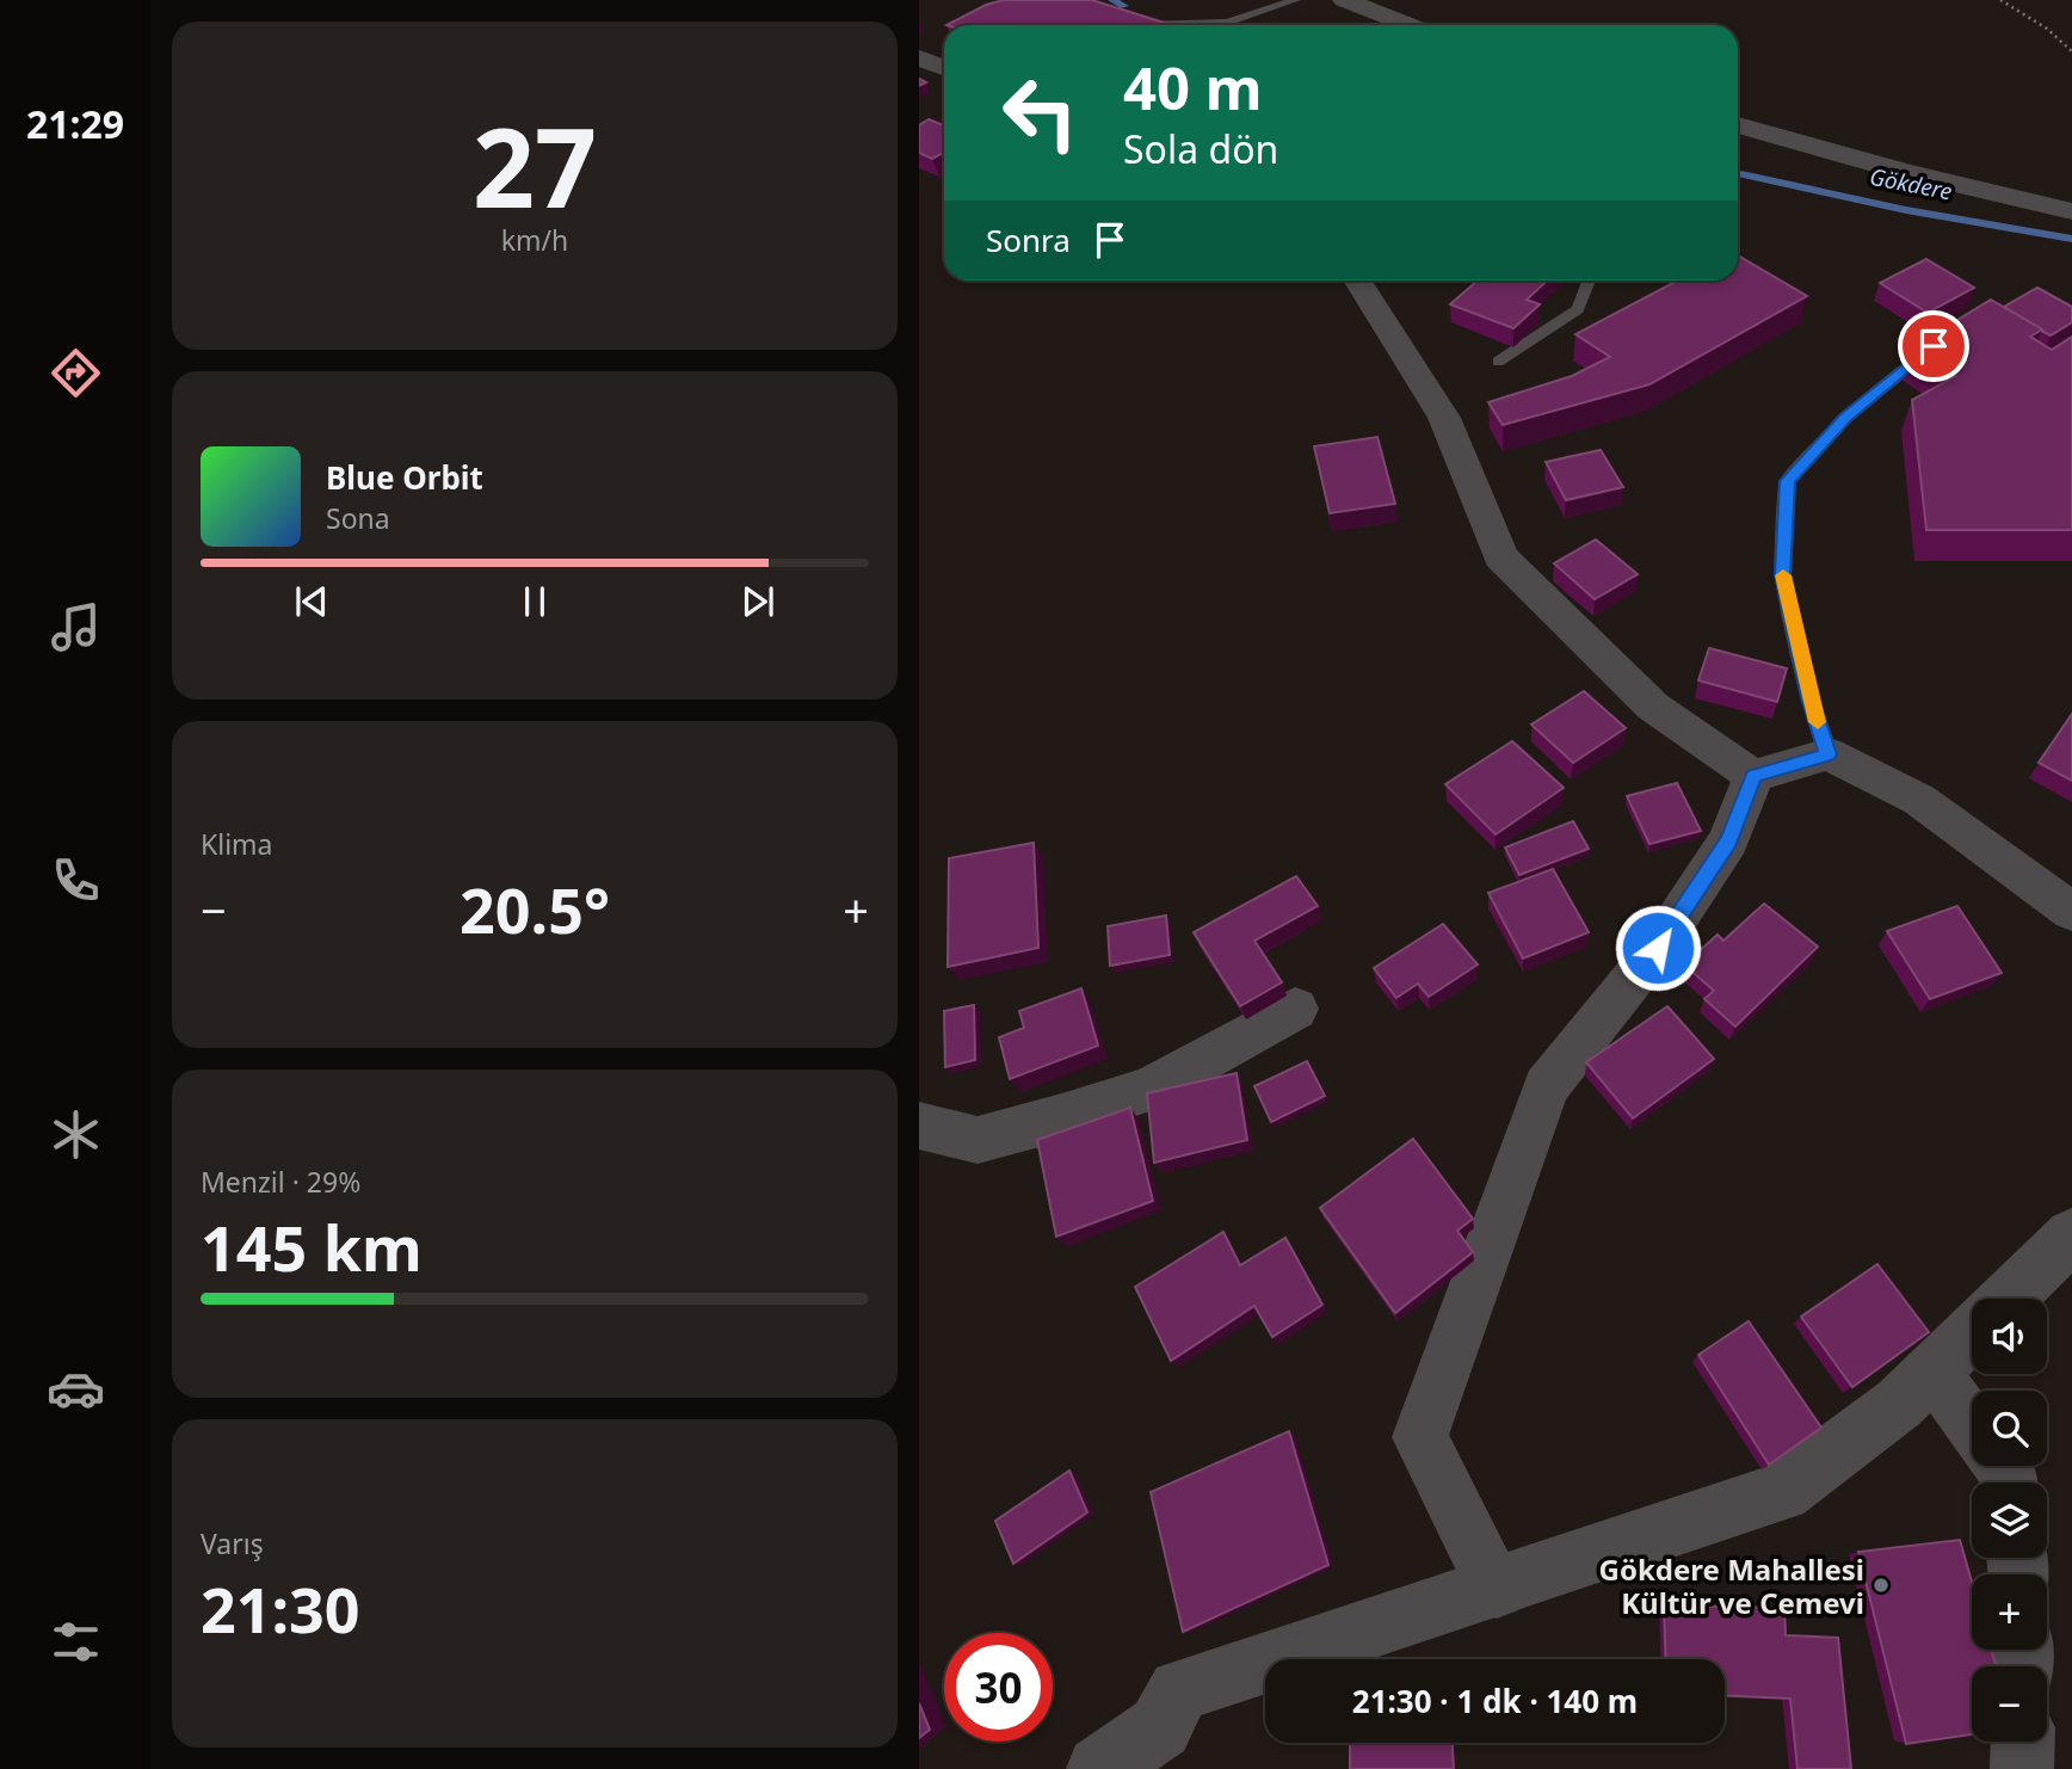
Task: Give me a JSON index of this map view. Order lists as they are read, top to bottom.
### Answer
{
  "water": ["Gökdere"],
  "places": ["Gökdere Mahallesi Kültür ve Cemevi"],
  "page": {
    "tabs": "21:29",
    "tile": [
      ["27", "km/h"],
      "Klima",
      ["Menzil · 29%", "145 km"],
      ["Varış", "21:30"]
    ],
    "turn": ["40 m", "Sola dön"],
    "then": "Sonra",
    "song": ["Blue Orbit", "Sona"],
    "heat": ["−", "20.5°", "+"],
    "map_buttons": ["+", "−"],
    "limit": "30",
    "trip": "21:30 · 1 dk · 140 m"
  }
}
